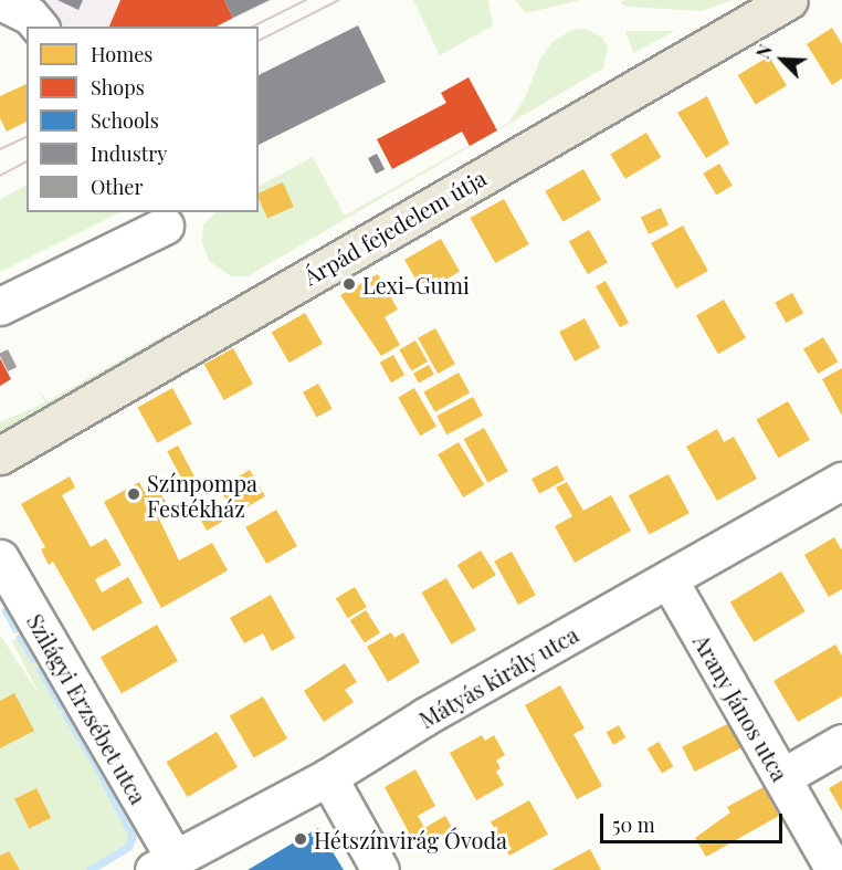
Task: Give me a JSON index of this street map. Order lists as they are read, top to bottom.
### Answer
{
  "streets": {
    "main road": ["Árpád fejedelem útja"],
    "street": ["Mátyás király utca", "Arany János utca", "Szilágyi Erzsébet utca"]
  },
  "crossings": [
    ["Mátyás király utca", "Arany János utca"],
    ["Mátyás király utca", "Szilágyi Erzsébet utca"]
  ],
  "places": ["Lexi-Gumi", "Színpompa Festékház", "Hétszínvirág Óvoda"],
  "legend": [
    "Homes",
    "Shops",
    "Schools",
    "Industry",
    "Other"
  ],
  "scale_bar": "50 m",
  "north": "top left"
}
